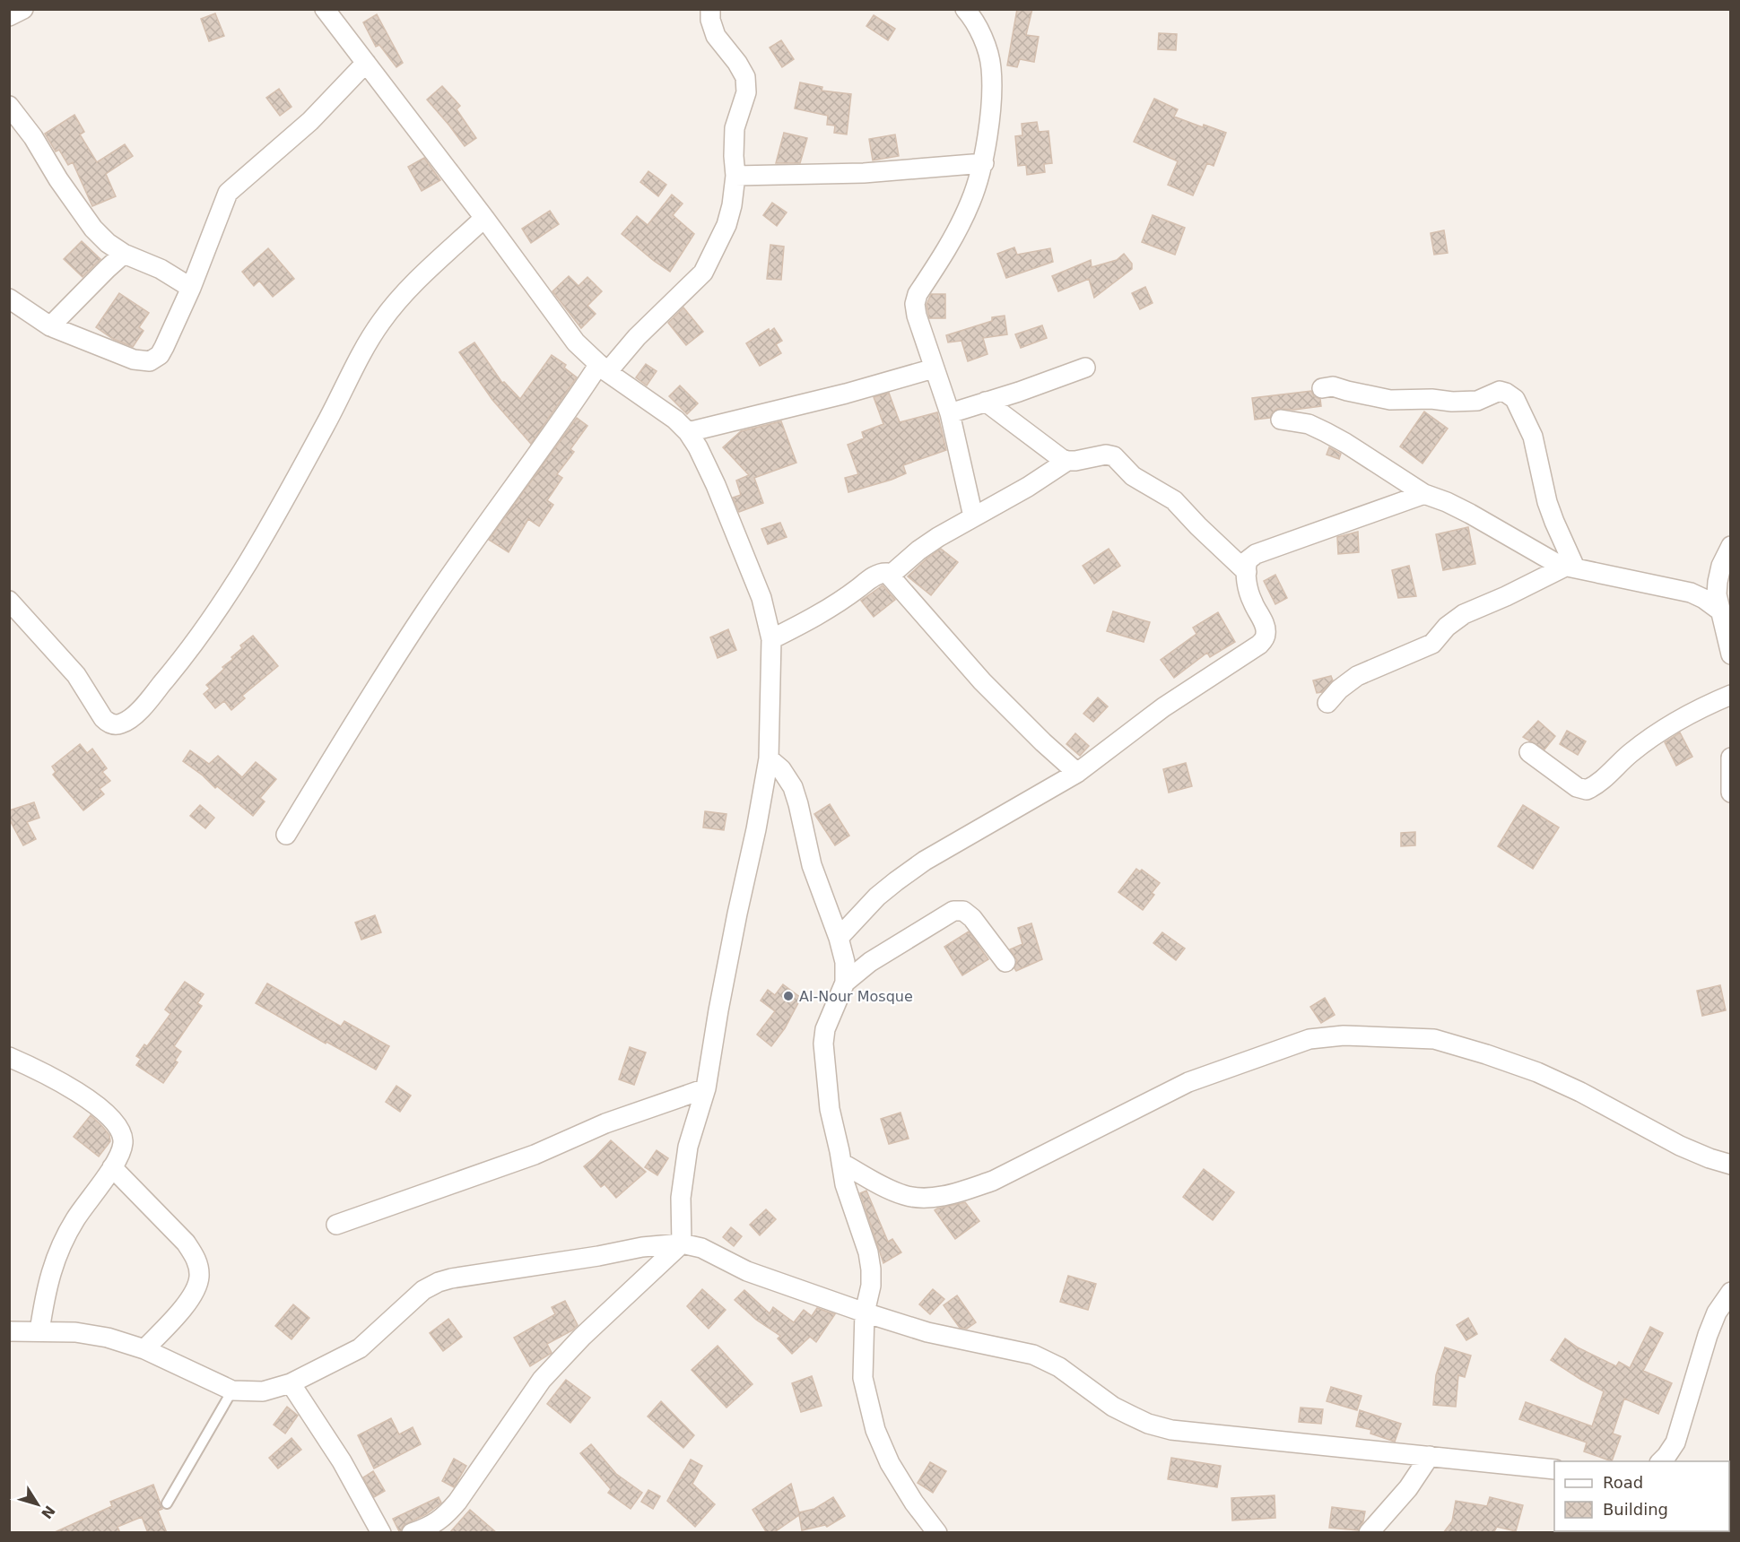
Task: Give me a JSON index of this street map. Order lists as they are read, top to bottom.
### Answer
{
  "places": ["Al-Nour Mosque"],
  "legend": ["Road", "Building"],
  "north": "bottom right"
}
